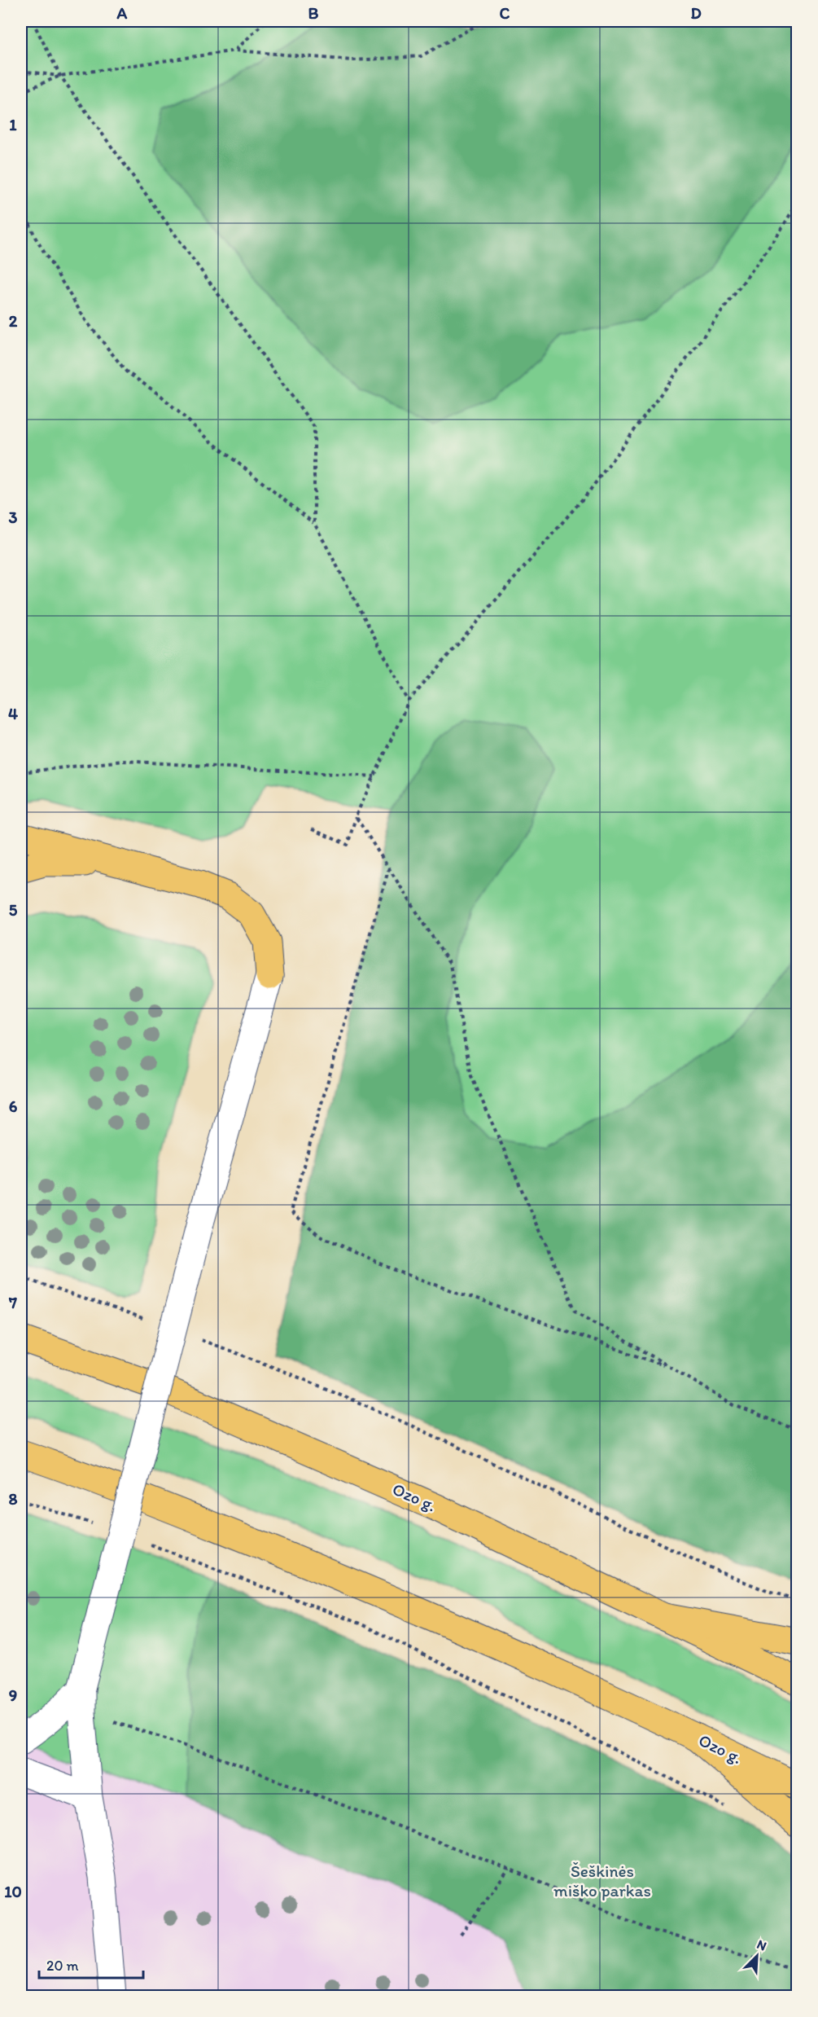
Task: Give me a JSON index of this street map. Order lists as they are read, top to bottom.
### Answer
{
  "streets": {
    "main road": ["Ozo g."]
  },
  "parks": ["Šeškinės miško parkas"],
  "scale_bar": "20 m",
  "north": "top right",
  "grid": {
    "columns": [
      "A",
      "B",
      "C",
      "D"
    ],
    "rows": [
      "1",
      "2",
      "3",
      "4",
      "5",
      "6",
      "7",
      "8",
      "9",
      "10"
    ]
  }
}
